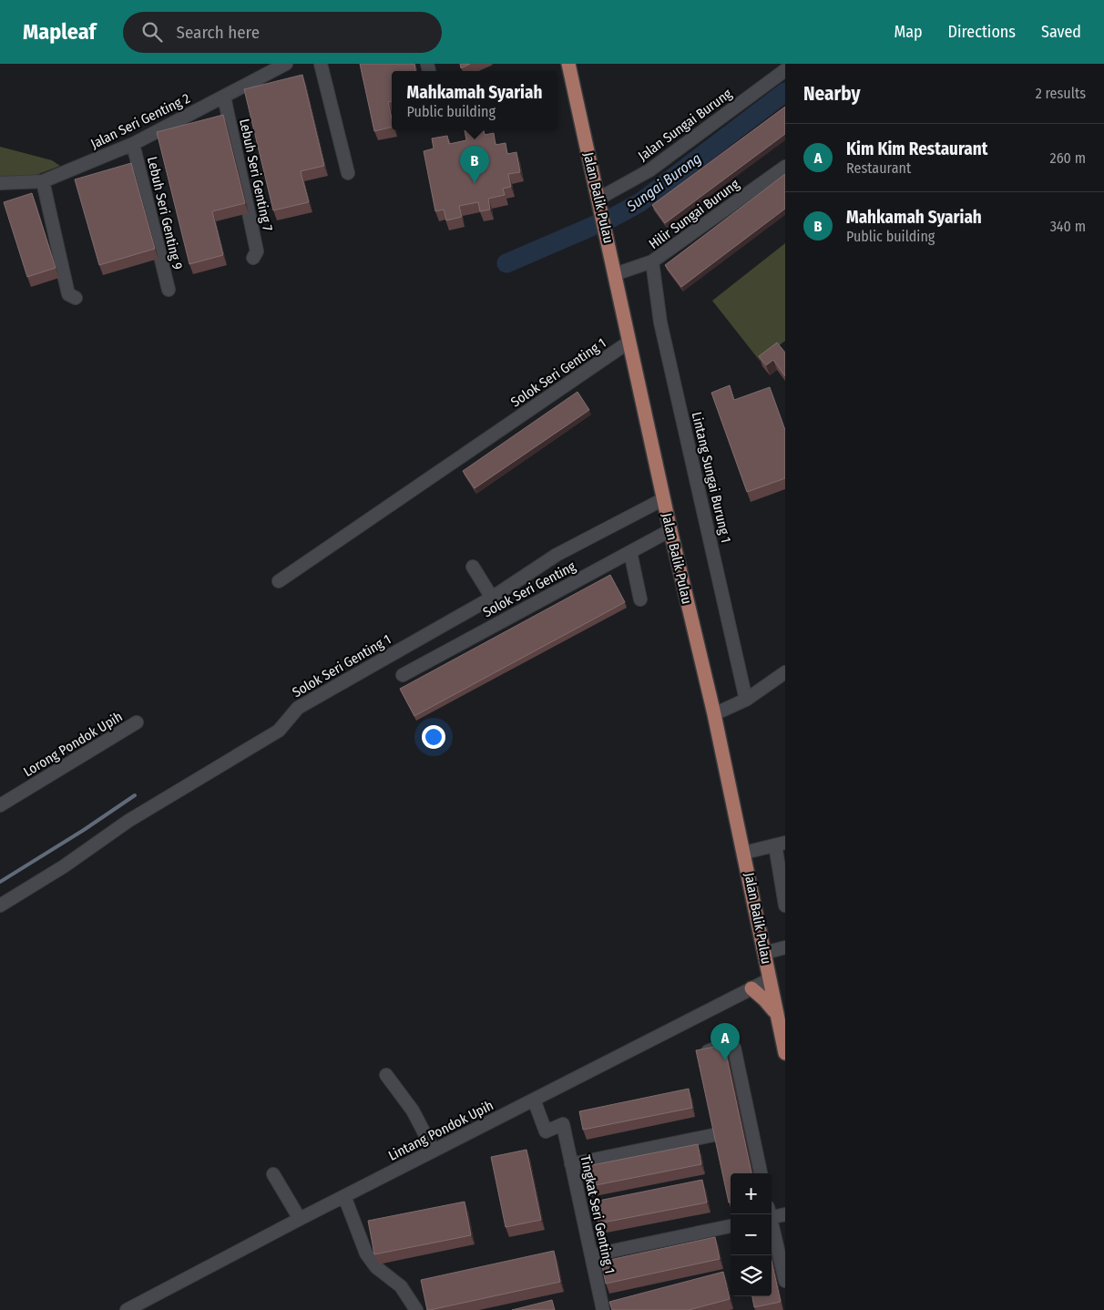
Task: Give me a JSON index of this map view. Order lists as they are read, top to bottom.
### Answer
{
  "streets": {
    "main road": ["Jalan Balik Pulau"],
    "street": [
      "Jalan Seri Genting 2",
      "Jalan Sungai Burung",
      "Lebuh Seri Genting 7",
      "Lebuh Seri Genting 9",
      "Hilir Sungai Burung",
      "Solok Seri Genting 1",
      "Lintang Sungai Burung 1",
      "Solok Seri Genting",
      "Lorong Pondok Upih",
      "Lintang Pondok Upih",
      "Tingkat Seri Genting 1"
    ]
  },
  "crossings": [
    ["Jalan Seri Genting 2", "Lebuh Seri Genting 7"],
    ["Jalan Seri Genting 2", "Lebuh Seri Genting 9"],
    ["Jalan Sungai Burung", "Jalan Balik Pulau"],
    ["Jalan Balik Pulau", "Hilir Sungai Burung"],
    ["Jalan Balik Pulau", "Solok Seri Genting 1"],
    ["Jalan Balik Pulau", "Solok Seri Genting"],
    ["Jalan Balik Pulau", "Lintang Pondok Upih"],
    ["Hilir Sungai Burung", "Lintang Sungai Burung 1"],
    ["Lintang Pondok Upih", "Tingkat Seri Genting 1"]
  ],
  "water": ["Sungai Burong"],
  "page": {
    "header": "Mapleaf",
    "search": "Search here",
    "nav": ["Map", "Directions", "Saved"],
    "heading": ["Nearby", "2 results"],
    "popup": ["Mahkamah Syariah", "Public building"],
    "list": [
      {
        "mark": "A",
        "name": "Kim Kim Restaurant",
        "note": "Restaurant",
        "value": "260 m"
      },
      {
        "mark": "B",
        "name": "Mahkamah Syariah",
        "note": "Public building",
        "value": "340 m"
      }
    ],
    "pins": ["B", "A"],
    "map_buttons": ["+", "−"]
  }
}
